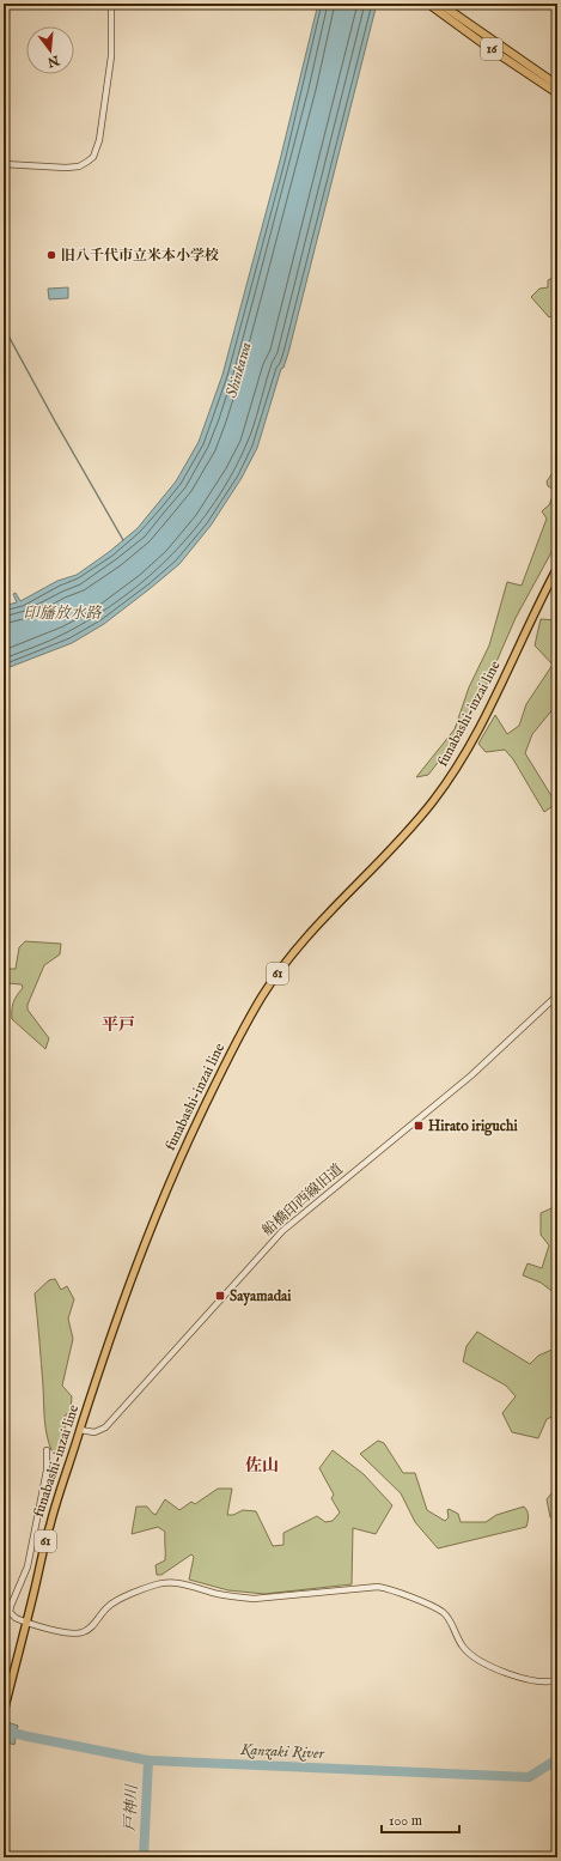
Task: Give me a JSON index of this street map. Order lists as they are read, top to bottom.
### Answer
{
  "streets": {
    "highway": ["16"],
    "main road": ["funabashi-inzai line", "61"],
    "street": ["船橋印西線旧道"]
  },
  "crossings": [
    ["funabashi-inzai line", "船橋印西線旧道"]
  ],
  "districts": ["平戸", "佐山"],
  "water": [
    "Shinkawa",
    "印旛放水路",
    "Kanzaki River",
    "戸神川"
  ],
  "places": {
    "other": ["旧八千代市立米本小学校"],
    "transit": ["Hirato iriguchi", "Sayamadai"]
  },
  "scale_bar": "100 m",
  "north": "bottom"
}
